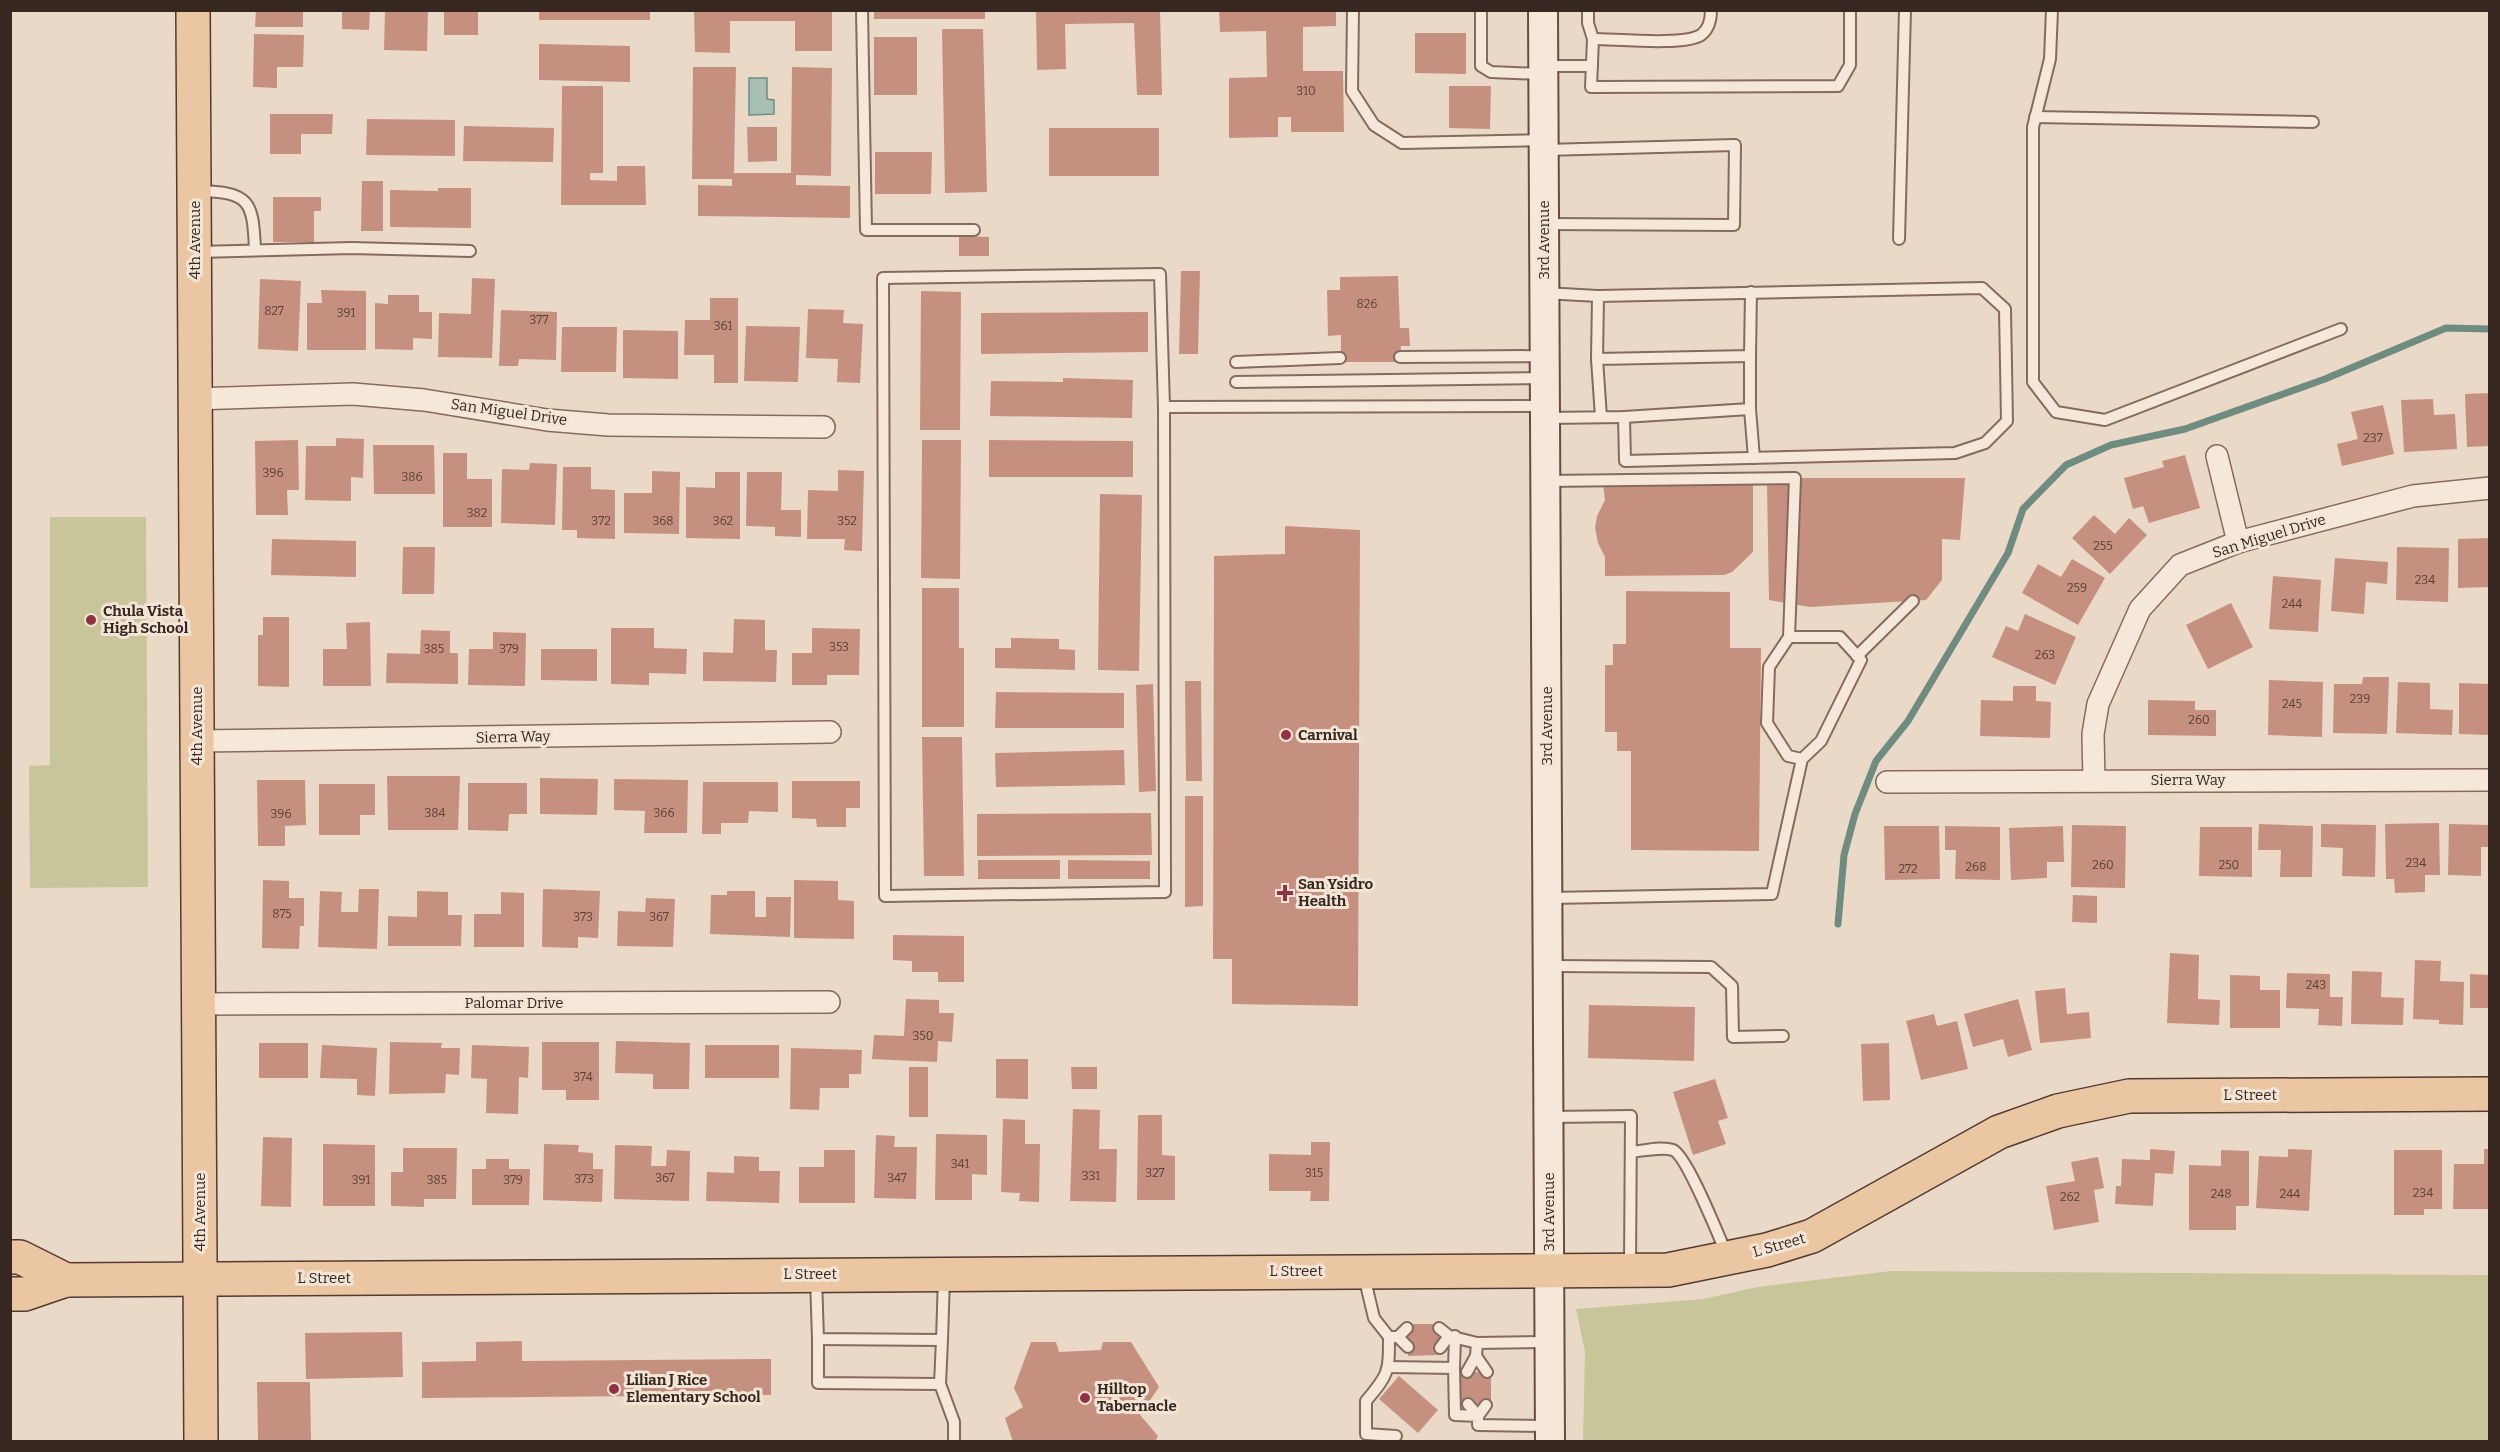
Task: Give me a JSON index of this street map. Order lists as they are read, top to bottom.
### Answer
{
  "streets": {
    "main road": ["4th Avenue", "3rd Avenue", "L Street"],
    "street": ["San Miguel Drive", "Sierra Way", "Palomar Drive"]
  },
  "crossings": [
    ["4th Avenue", "San Miguel Drive"],
    ["4th Avenue", "Sierra Way"],
    ["4th Avenue", "Palomar Drive"],
    ["4th Avenue", "L Street"],
    ["3rd Avenue", "L Street"],
    ["San Miguel Drive", "Sierra Way"]
  ],
  "places": {
    "other": [
      "Chula Vista High School",
      "Carnival",
      "Lilian J Rice Elementary School",
      "Hilltop Tabernacle"
    ],
    "health": ["San Ysidro Health"]
  },
  "house_numbers": [
    "310",
    "826",
    "827",
    "391",
    "377",
    "361",
    "237",
    "396",
    "386",
    "382",
    "372",
    "368",
    "362",
    "352",
    "255",
    "234",
    "259",
    "244",
    "353",
    "385",
    "379",
    "263",
    "239",
    "245",
    "260",
    "384",
    "366",
    "396",
    "234",
    "260",
    "250",
    "268",
    "272",
    "875",
    "373",
    "367",
    "243",
    "350",
    "374",
    "341",
    "327",
    "315",
    "331",
    "367",
    "347",
    "373",
    "391",
    "385",
    "379",
    "234",
    "248",
    "244",
    "262"
  ]
}
